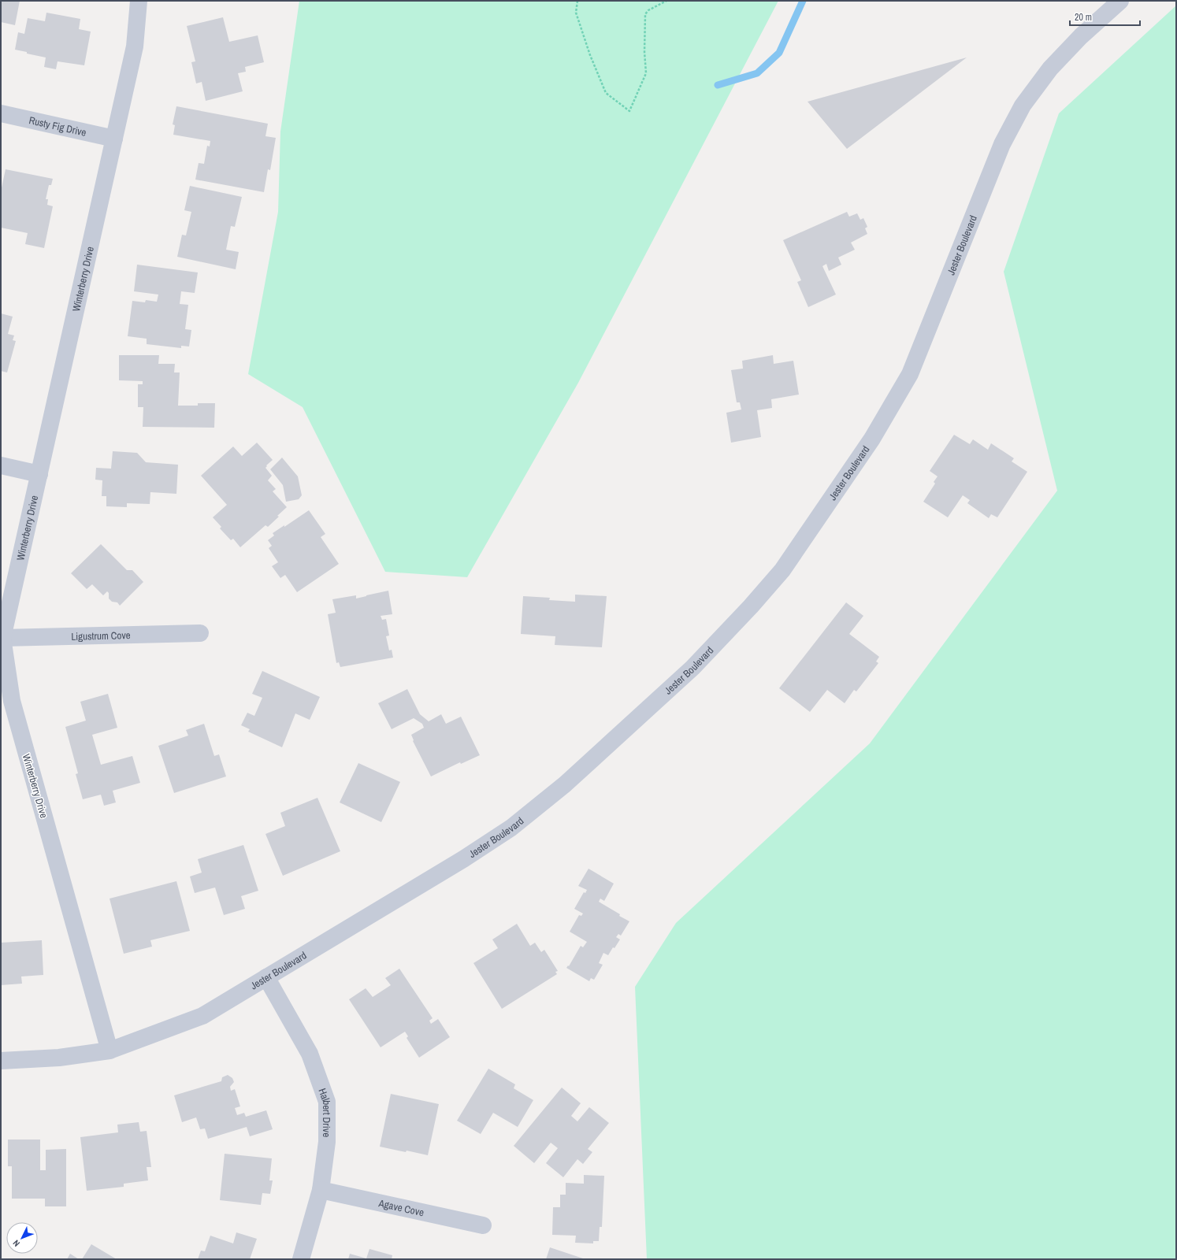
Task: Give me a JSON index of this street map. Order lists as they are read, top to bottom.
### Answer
{
  "streets": {
    "street": [
      "Rusty Fig Drive",
      "Jester Boulevard",
      "Winterberry Drive",
      "Ligustrum Cove",
      "Halbert Drive",
      "Agave Cove"
    ]
  },
  "crossings": [
    ["Rusty Fig Drive", "Winterberry Drive"],
    ["Jester Boulevard", "Winterberry Drive"],
    ["Jester Boulevard", "Halbert Drive"],
    ["Winterberry Drive", "Ligustrum Cove"],
    ["Halbert Drive", "Agave Cove"]
  ],
  "scale_bar": "20 m",
  "north": "bottom left"
}
